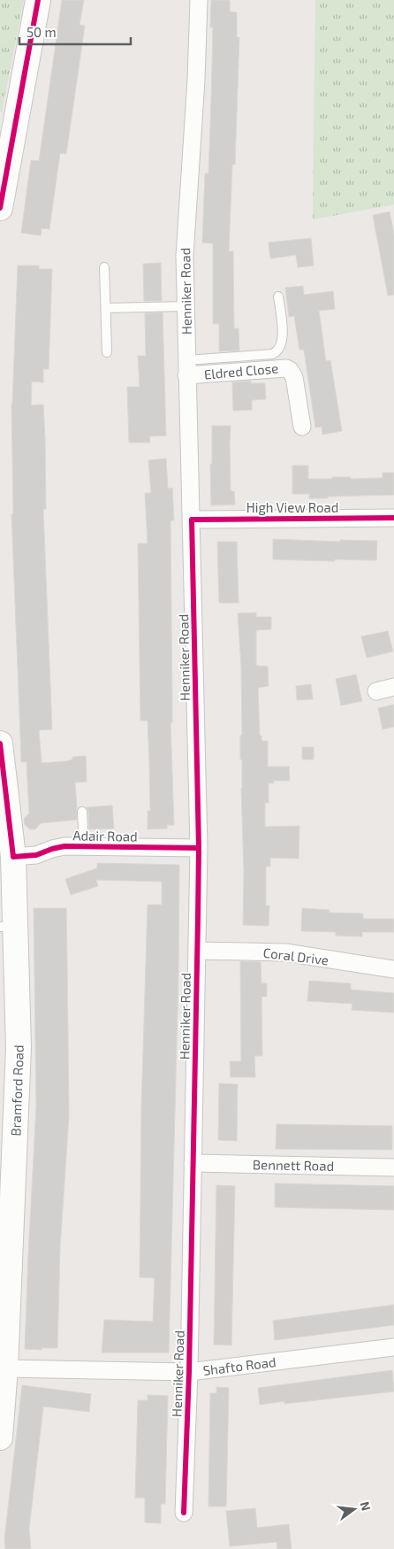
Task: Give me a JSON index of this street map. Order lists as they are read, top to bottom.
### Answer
{
  "streets": {
    "main road": ["Bramford Road"],
    "street": [
      "Henniker Road",
      "Eldred Close",
      "High View Road",
      "Adair Road",
      "Coral Drive",
      "Bennett Road",
      "Shafto Road"
    ]
  },
  "crossings": [
    ["Henniker Road", "Eldred Close"],
    ["Henniker Road", "High View Road"],
    ["Henniker Road", "Adair Road"],
    ["Henniker Road", "Coral Drive"],
    ["Henniker Road", "Bennett Road"],
    ["Henniker Road", "Shafto Road"],
    ["Adair Road", "Bramford Road"],
    ["Bramford Road", "Shafto Road"]
  ],
  "scale_bar": "50 m",
  "north": "right"
}
